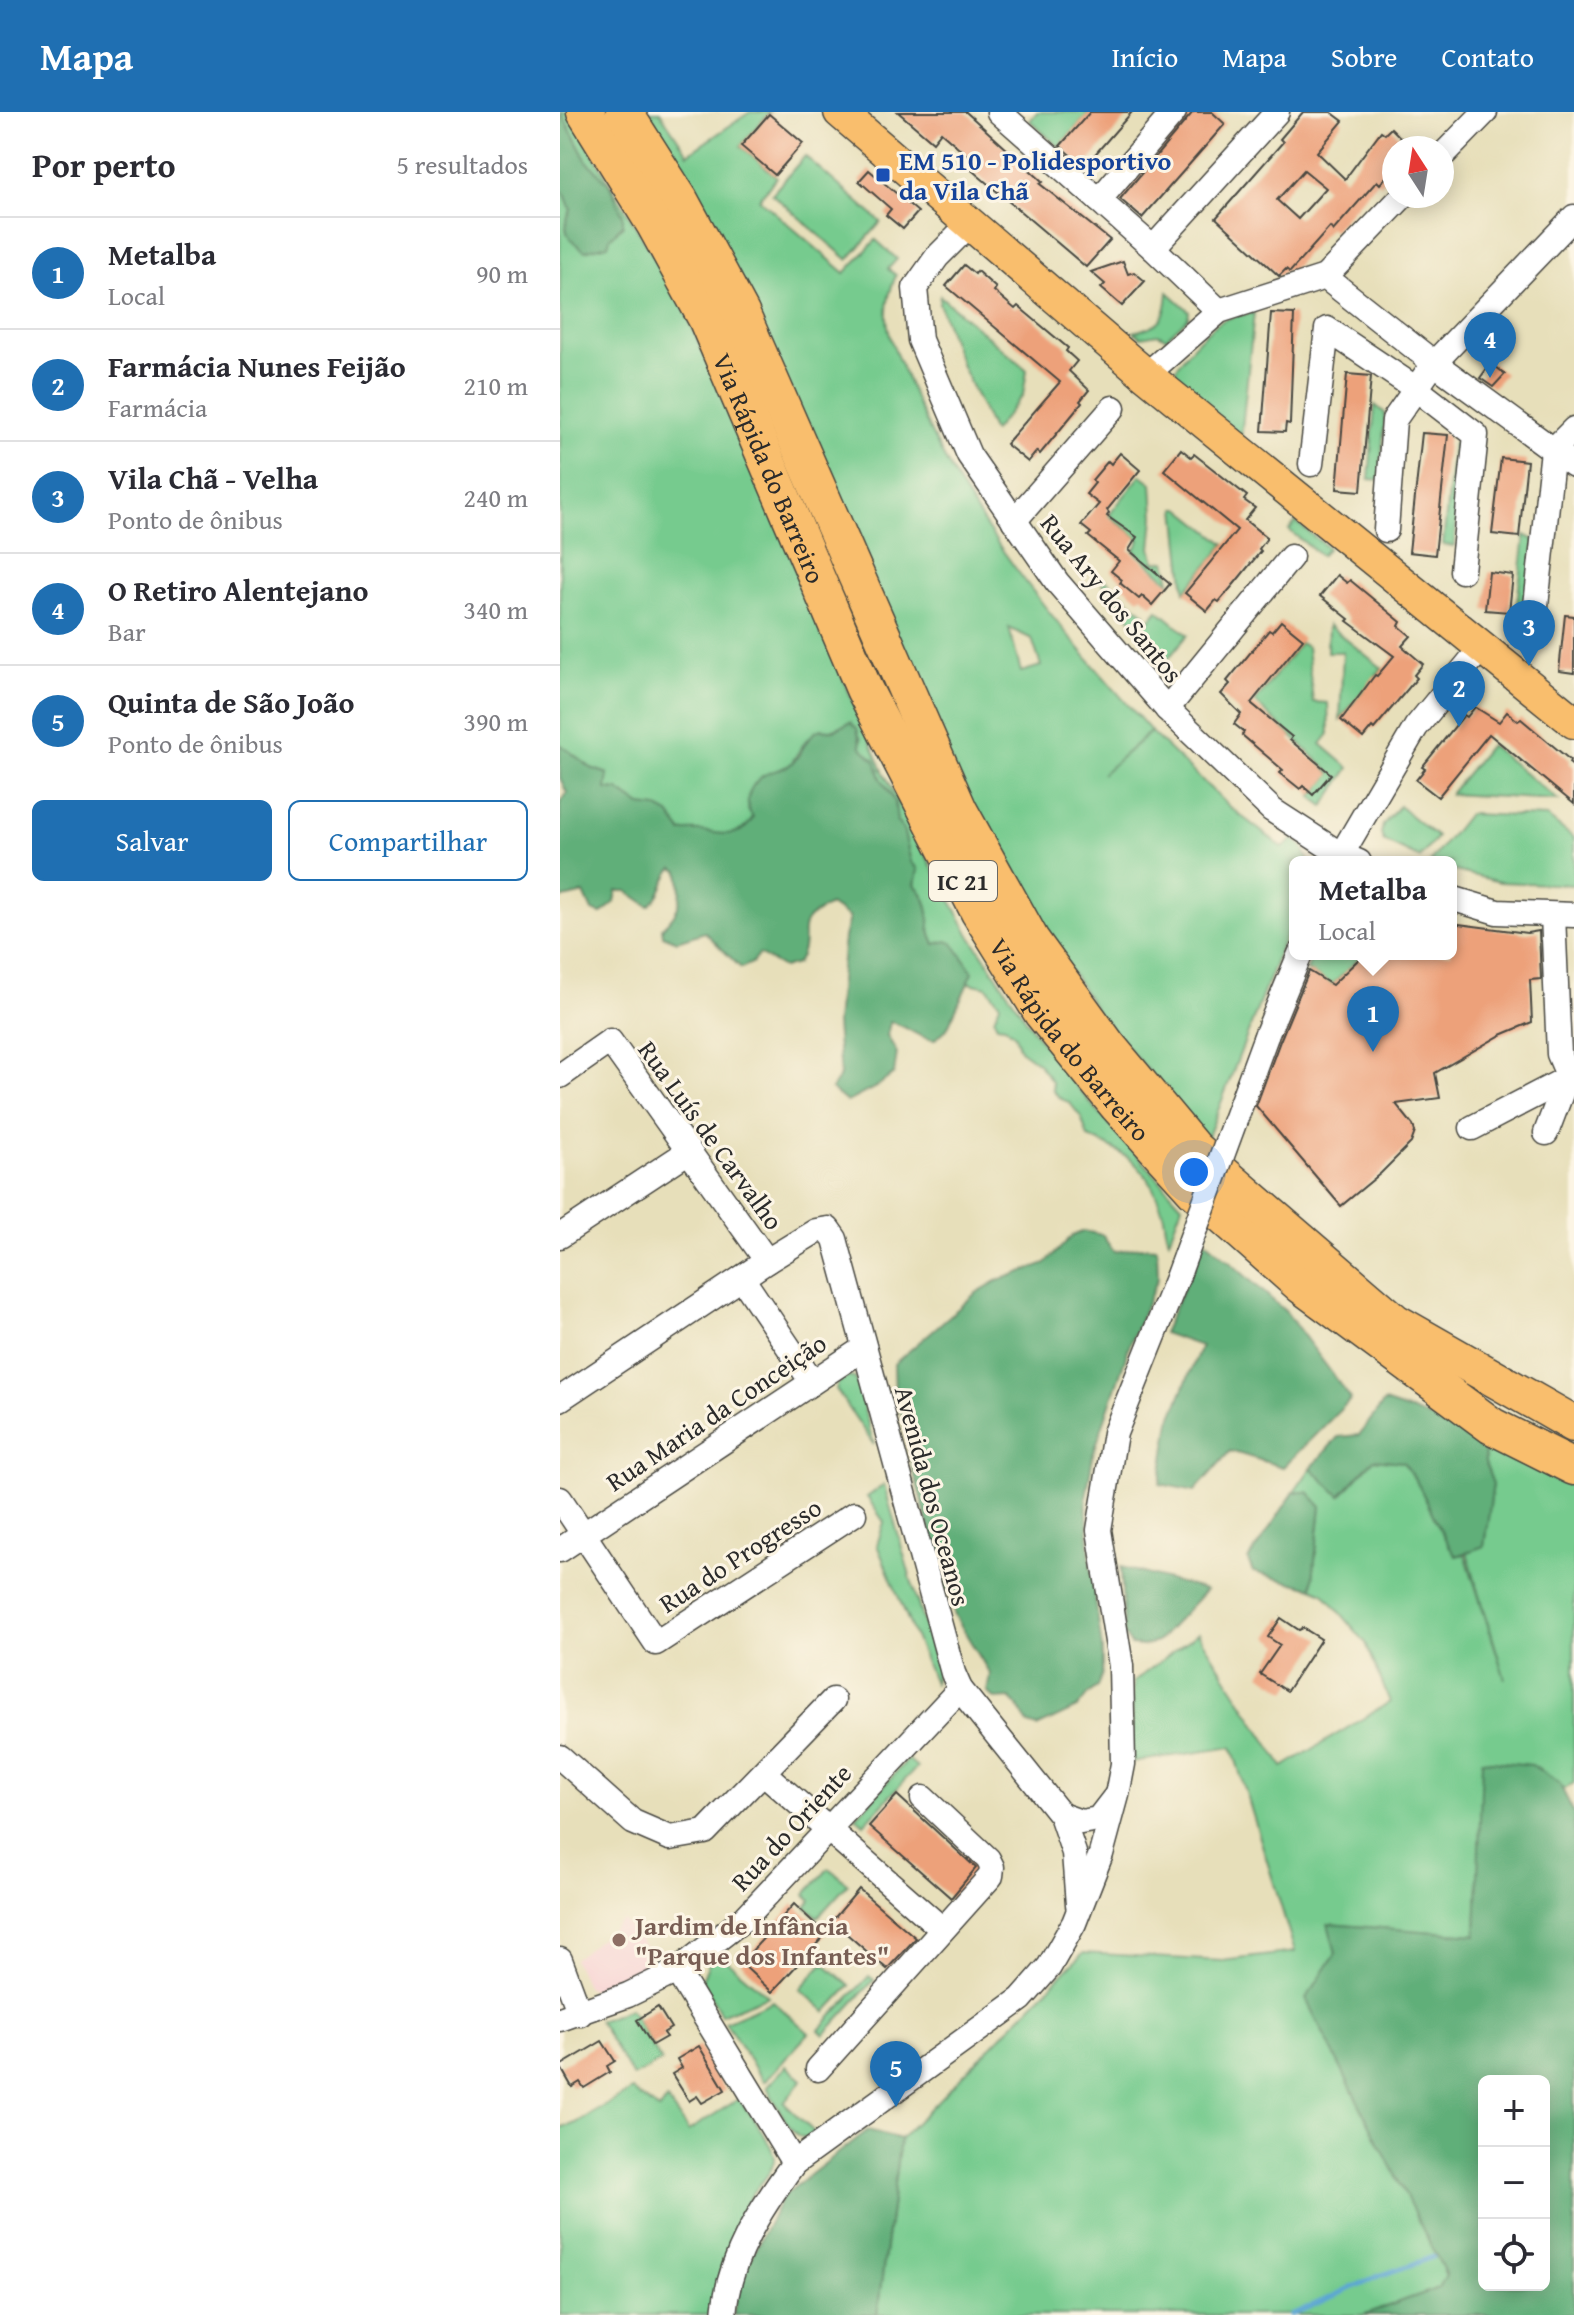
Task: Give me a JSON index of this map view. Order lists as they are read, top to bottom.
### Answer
{
  "streets": {
    "highway": ["Via Rápida do Barreiro", "IC 21"],
    "street": [
      "Rua Ary dos Santos",
      "Rua Luís de Carvalho",
      "Rua Maria da Conceição",
      "Avenida dos Oceanos",
      "Rua do Progresso",
      "Rua do Oriente"
    ]
  },
  "crossings": [
    ["Rua Luís de Carvalho", "Avenida dos Oceanos"],
    ["Rua Maria da Conceição", "Avenida dos Oceanos"],
    ["Rua Maria da Conceição", "Rua do Progresso"],
    ["Avenida dos Oceanos", "Rua do Oriente"]
  ],
  "places": {
    "transit": ["EM 510 - Polidesportivo da Vila Chã"],
    "other": ["Jardim de Infância \"Parque dos Infantes\""]
  },
  "north": "top",
  "page": {
    "header": "Mapa",
    "nav": [
      "Início",
      "Mapa",
      "Sobre",
      "Contato"
    ],
    "heading": ["Por perto", "5 resultados"],
    "list": [
      {
        "mark": "1",
        "name": "Metalba",
        "note": "Local",
        "value": "90 m"
      },
      {
        "mark": "2",
        "name": "Farmácia Nunes Feijão",
        "note": "Farmácia",
        "value": "210 m"
      },
      {
        "mark": "3",
        "name": "Vila Chã - Velha",
        "note": "Ponto de ônibus",
        "value": "240 m"
      },
      {
        "mark": "4",
        "name": "O Retiro Alentejano",
        "note": "Bar",
        "value": "340 m"
      },
      {
        "mark": "5",
        "name": "Quinta de São João",
        "note": "Ponto de ônibus",
        "value": "390 m"
      }
    ],
    "pins": [
      "4",
      "3",
      "2",
      "1",
      "5"
    ],
    "buttons": ["Salvar", "Compartilhar"],
    "popup": ["Metalba", "Local"],
    "map_buttons": ["+", "−"]
  }
}
